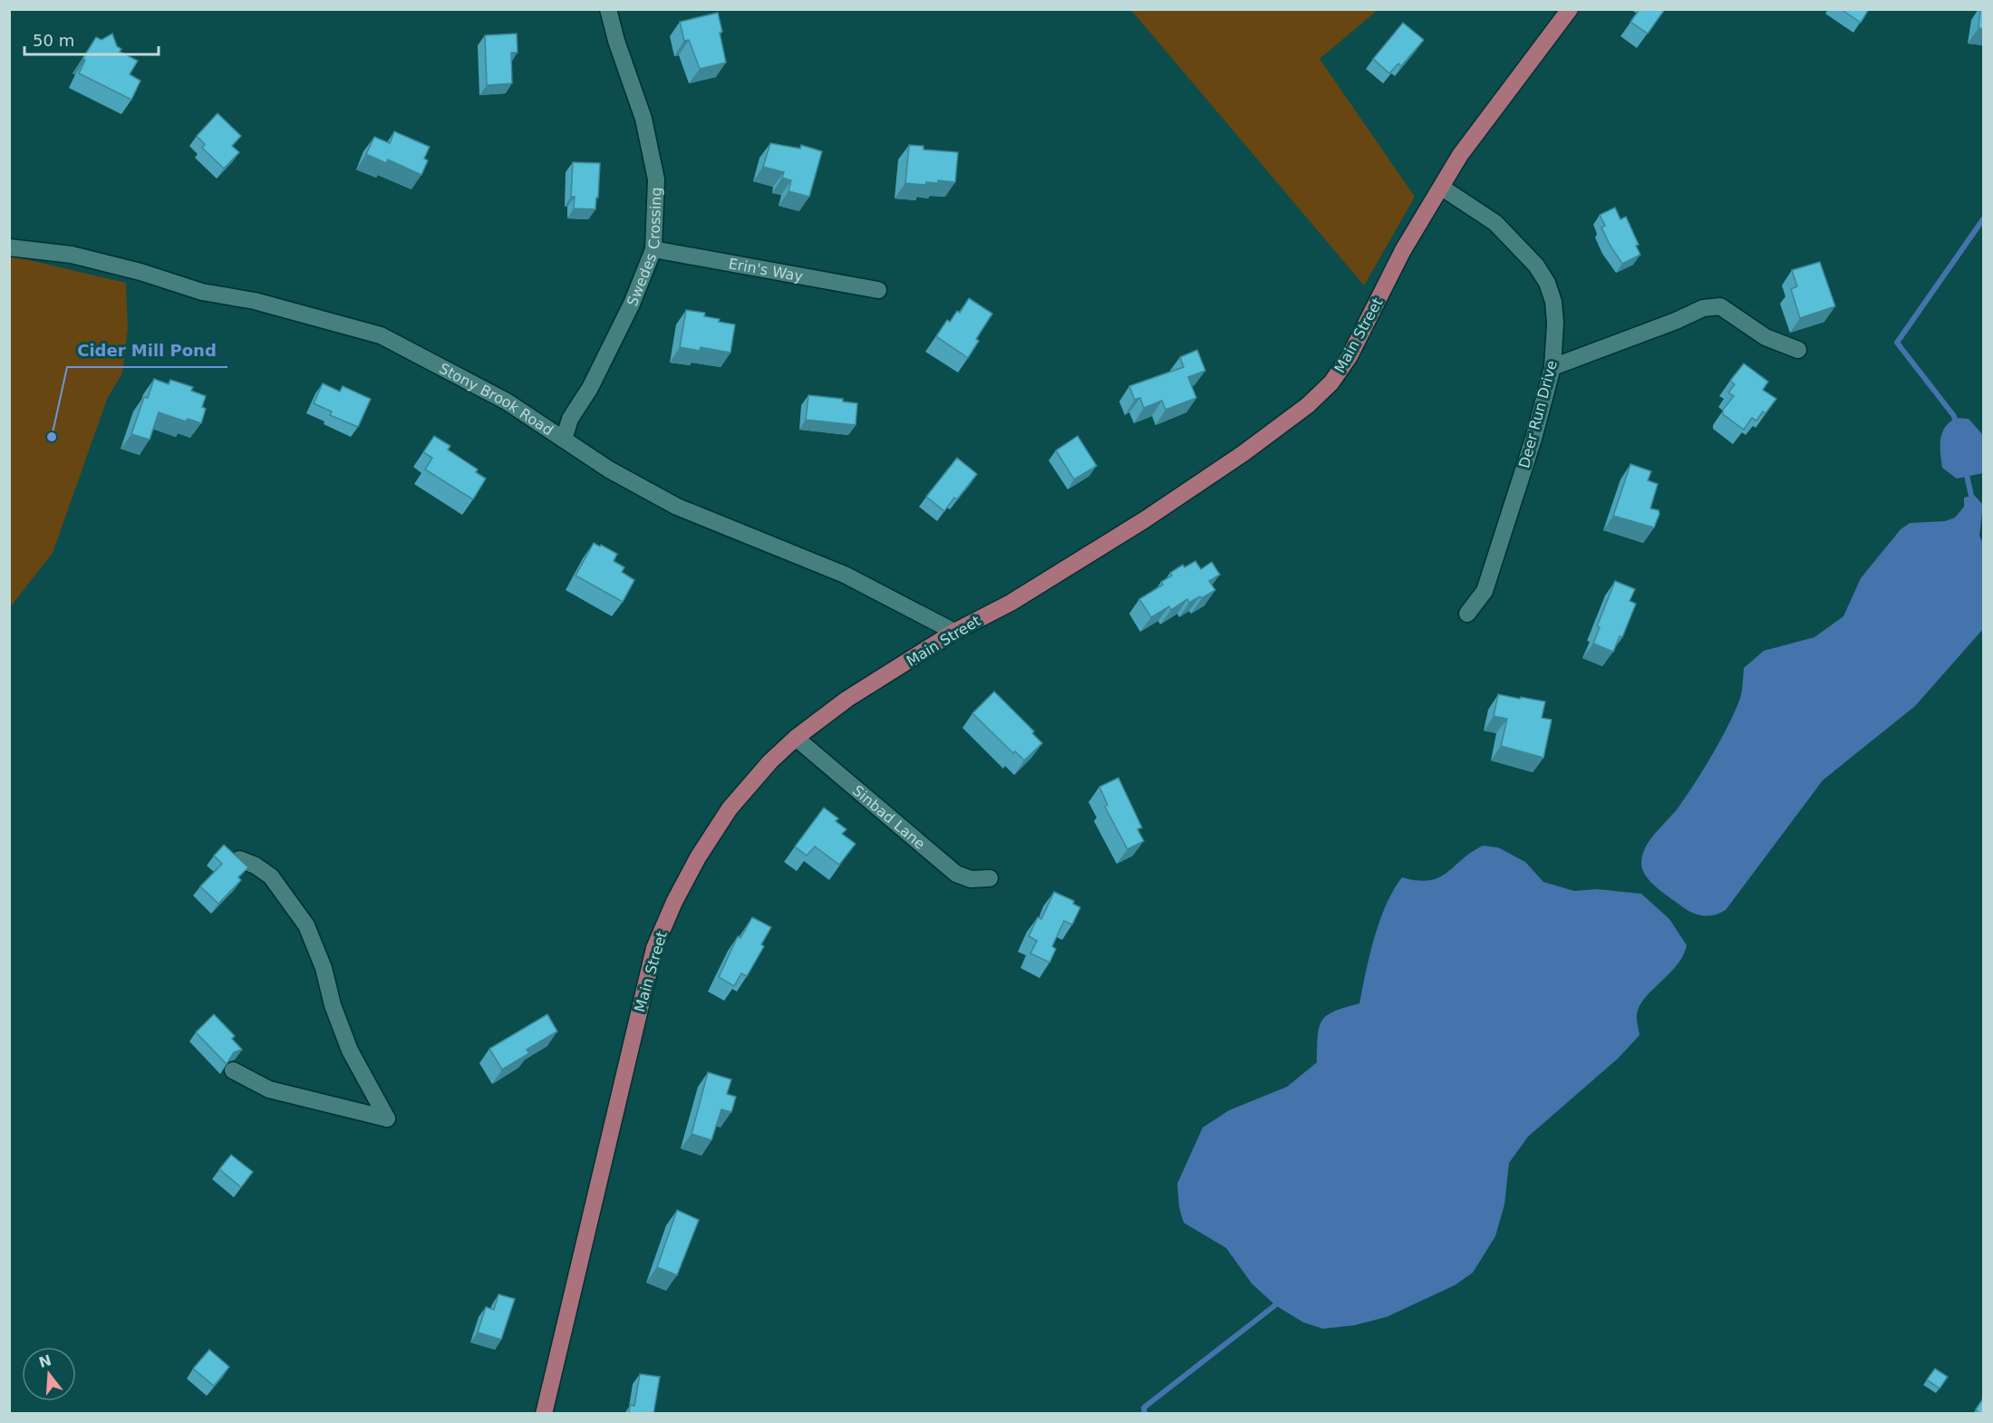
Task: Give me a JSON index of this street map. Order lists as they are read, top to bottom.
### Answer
{
  "streets": {
    "main road": ["Main Street"],
    "street": [
      "Swedes Crossing",
      "Erin's Way",
      "Stony Brook Road",
      "Deer Run Drive",
      "Sinbad Lane"
    ]
  },
  "crossings": [
    ["Swedes Crossing", "Erin's Way"],
    ["Swedes Crossing", "Stony Brook Road"],
    ["Main Street", "Stony Brook Road"],
    ["Main Street", "Deer Run Drive"],
    ["Main Street", "Sinbad Lane"]
  ],
  "places": ["Cider Mill Pond"],
  "scale_bar": "50 m",
  "north": "top"
}
